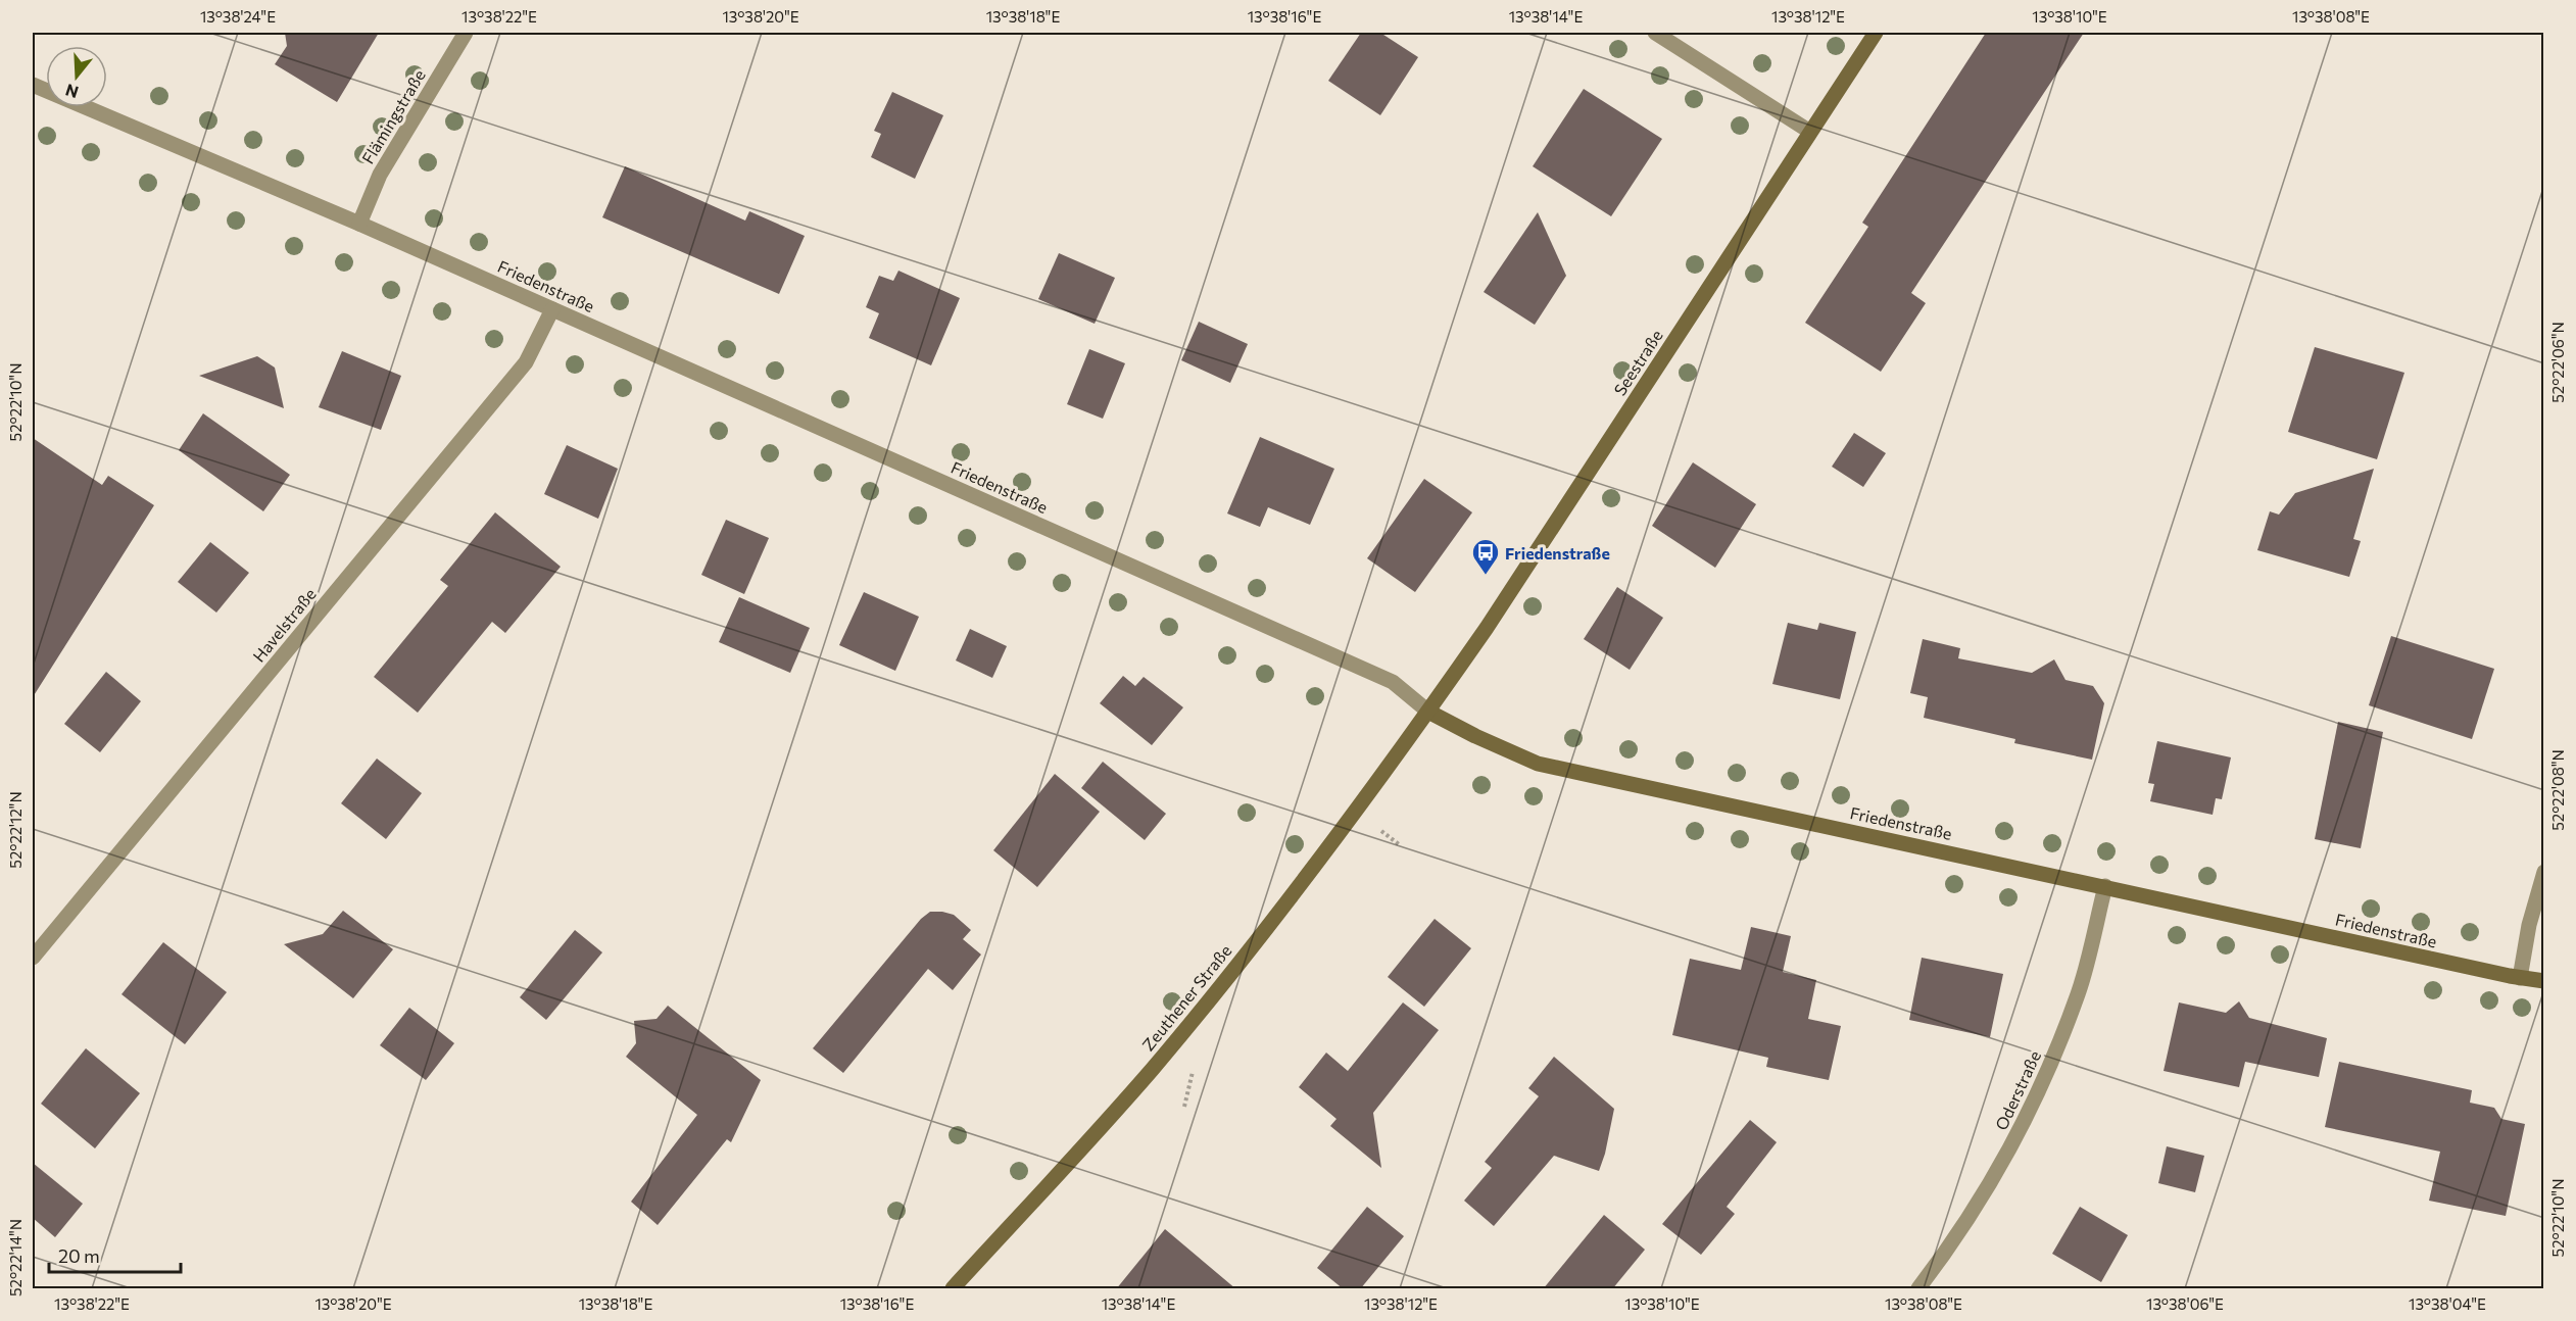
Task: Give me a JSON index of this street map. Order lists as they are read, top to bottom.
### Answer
{
  "streets": {
    "main road": ["Friedenstraße", "Seestraße", "Zeuthener Straße"],
    "street": ["Flämingstraße", "Havelstraße", "Oderstraße"]
  },
  "crossings": [
    ["Flämingstraße", "Friedenstraße"],
    ["Friedenstraße", "Seestraße"],
    ["Friedenstraße", "Havelstraße"],
    ["Friedenstraße", "Zeuthener Straße"],
    ["Friedenstraße", "Oderstraße"],
    ["Seestraße", "Zeuthener Straße"]
  ],
  "places": {
    "bus stop": ["Friedenstraße"]
  },
  "scale_bar": "20 m",
  "north": "bottom",
  "coordinates": [
    "13°38'24\"E",
    "13°38'22\"E",
    "13°38'20\"E",
    "13°38'18\"E",
    "13°38'16\"E",
    "13°38'14\"E",
    "13°38'12\"E",
    "13°38'10\"E",
    "13°38'08\"E",
    "52°22'06\"N",
    "52°22'10\"N",
    "52°22'08\"N",
    "52°22'12\"N",
    "52°22'14\"N",
    "13°38'06\"E",
    "13°38'04\"E"
  ]
}
